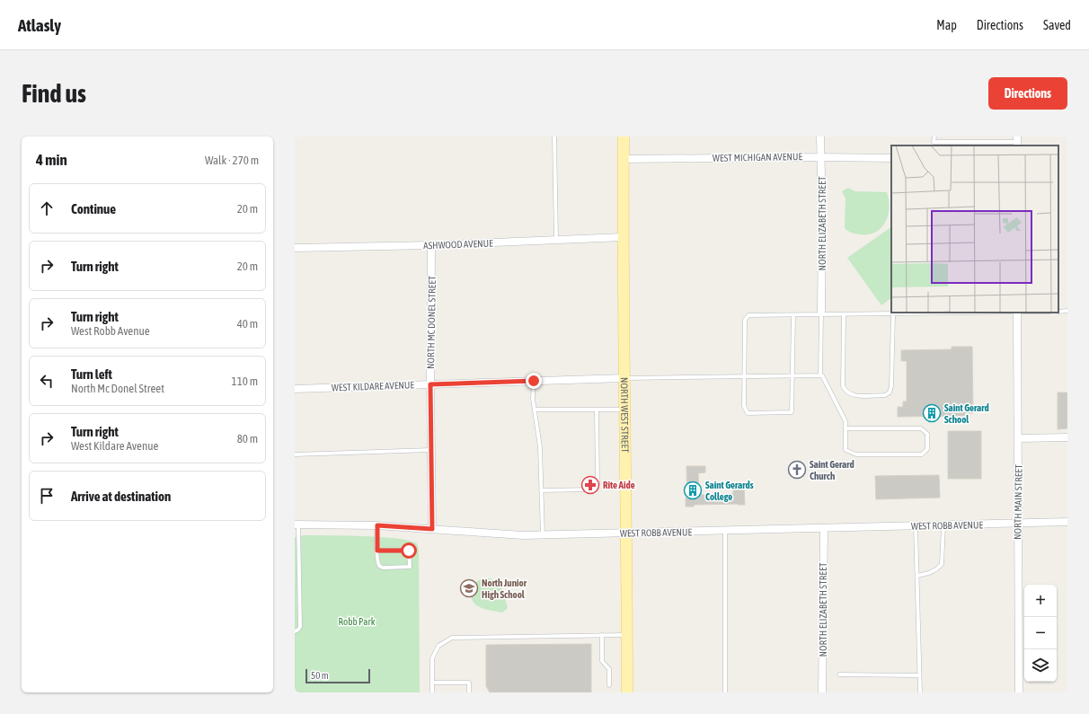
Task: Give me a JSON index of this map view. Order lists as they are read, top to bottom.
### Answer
{
  "streets": {
    "main road": ["NORTH WEST STREET"],
    "street": [
      "WEST MICHIGAN AVENUE",
      "NORTH ELIZABETH STREET",
      "ASHWOOD AVENUE",
      "NORTH MC DONEL STREET",
      "WEST KILDARE AVENUE",
      "NORTH MAIN STREET",
      "WEST ROBB AVENUE"
    ]
  },
  "crossings": [
    ["WEST MICHIGAN AVENUE", "NORTH ELIZABETH STREET"],
    ["WEST MICHIGAN AVENUE", "NORTH WEST STREET"],
    ["NORTH ELIZABETH STREET", "WEST ROBB AVENUE"],
    ["ASHWOOD AVENUE", "NORTH MC DONEL STREET"],
    ["ASHWOOD AVENUE", "NORTH WEST STREET"],
    ["NORTH MC DONEL STREET", "WEST KILDARE AVENUE"],
    ["NORTH MC DONEL STREET", "WEST ROBB AVENUE"],
    ["WEST KILDARE AVENUE", "NORTH WEST STREET"],
    ["NORTH WEST STREET", "WEST ROBB AVENUE"],
    ["NORTH MAIN STREET", "WEST ROBB AVENUE"]
  ],
  "parks": ["Robb Park"],
  "places": {
    "building": ["Saint Gerard School", "Saint Gerards College"],
    "church": ["Saint Gerard Church"],
    "pharmacy": ["Rite Aide"],
    "school or university": ["North Junior High School"]
  },
  "scale_bar": "50 m",
  "page": {
    "header": "Atlasly",
    "nav": ["Map", "Directions", "Saved"],
    "buttons": "Directions",
    "title": "Find us",
    "heading": ["4 min", "Walk · 270 m"],
    "list": [
      ["Continue", "20 m"],
      ["Turn right", "20 m"],
      ["Turn right", "West Robb Avenue", "40 m"],
      ["Turn left", "North Mc Donel Street", "110 m"],
      ["Turn right", "West Kildare Avenue", "80 m"],
      "Arrive at destination"
    ],
    "map_buttons": ["+", "−"],
    "scale": "50 m"
  }
}
